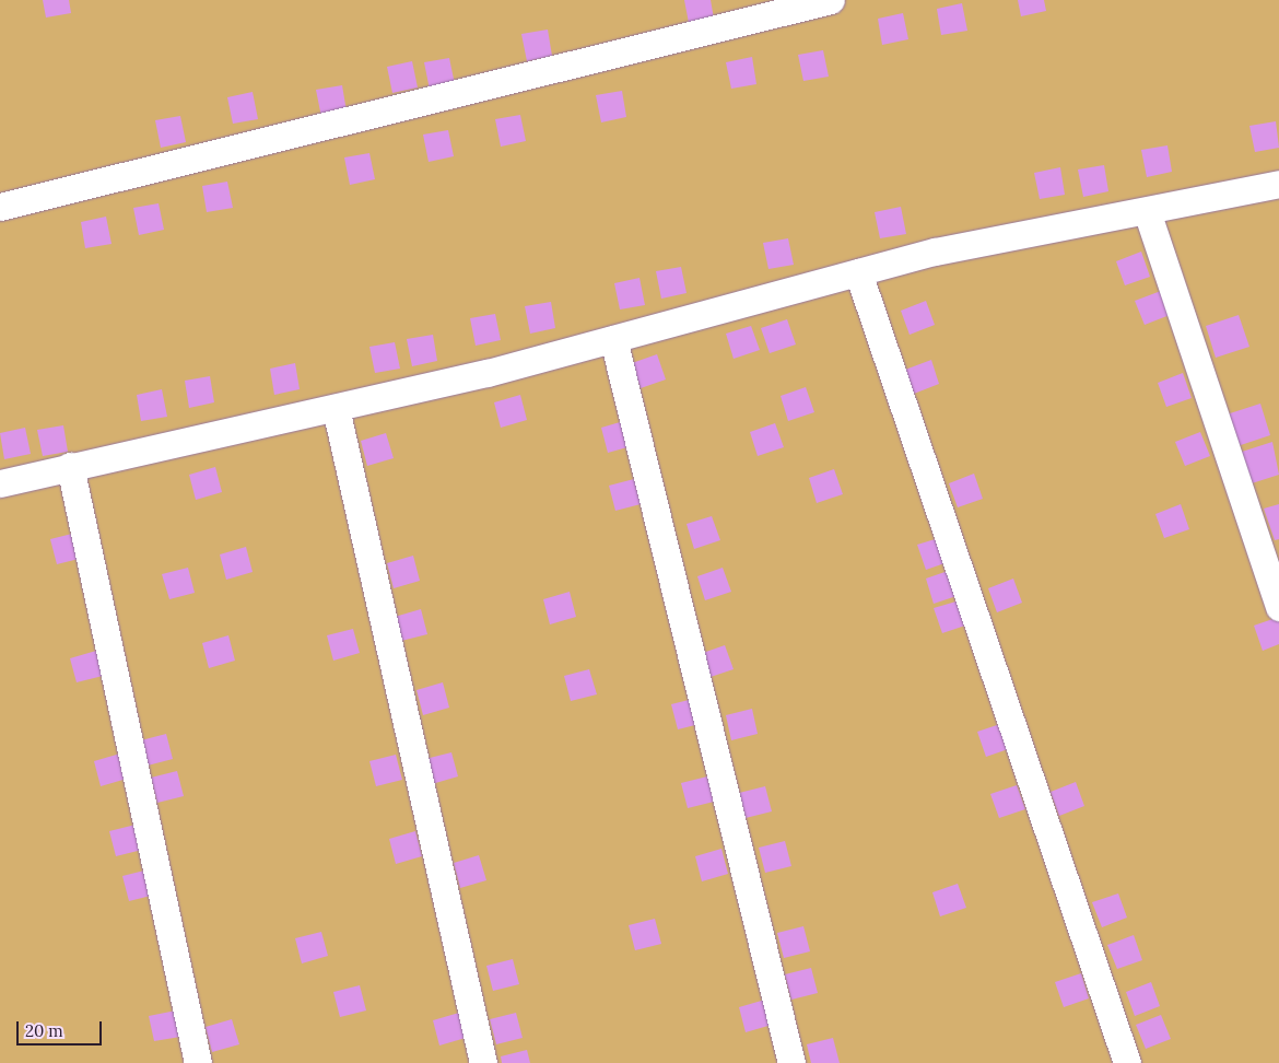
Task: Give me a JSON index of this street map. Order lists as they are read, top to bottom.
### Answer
{
  "scale_bar": "20 m"
}
